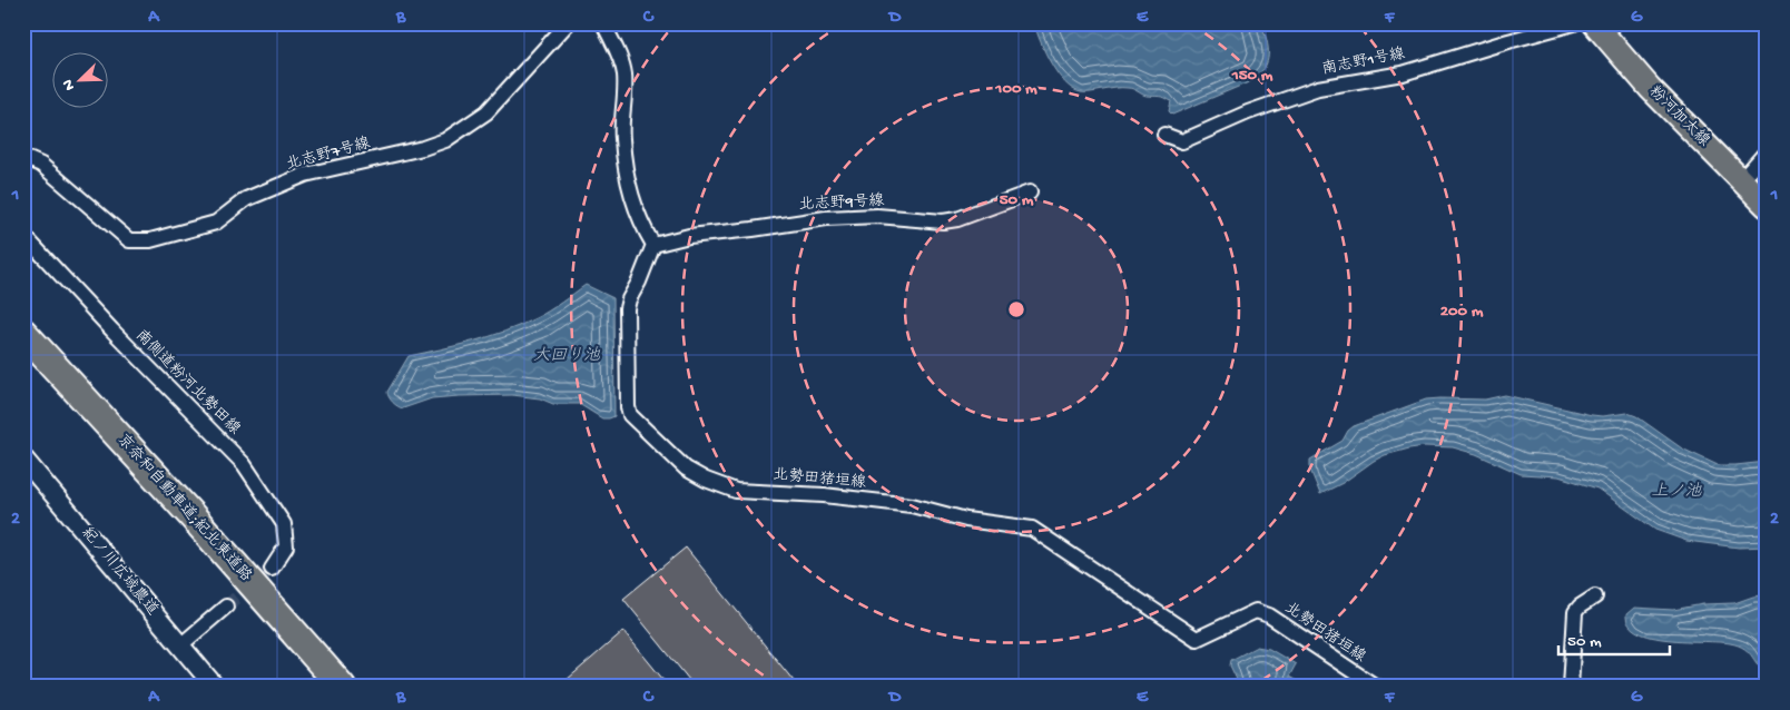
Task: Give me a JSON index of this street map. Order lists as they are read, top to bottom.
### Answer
{
  "streets": {
    "highway": ["京奈和自動車道;紀北東道路"],
    "main road": ["粉河加太線"],
    "street": [
      "南志野1号線",
      "北志野7号線",
      "北志野9号線",
      "南側道粉河北勢田線",
      "北勢田猪垣線",
      "紀ノ川広域農道"
    ]
  },
  "crossings": [
    ["北志野9号線", "北勢田猪垣線"]
  ],
  "water": ["大回り池", "上ノ池"],
  "scale_bar": "50 m",
  "north": "bottom left",
  "grid": {
    "columns": [
      "A",
      "B",
      "C",
      "D",
      "E",
      "F",
      "G"
    ],
    "rows": ["1", "2"]
  },
  "rings": [
    "150 m",
    "100 m",
    "50 m",
    "200 m"
  ]
}
